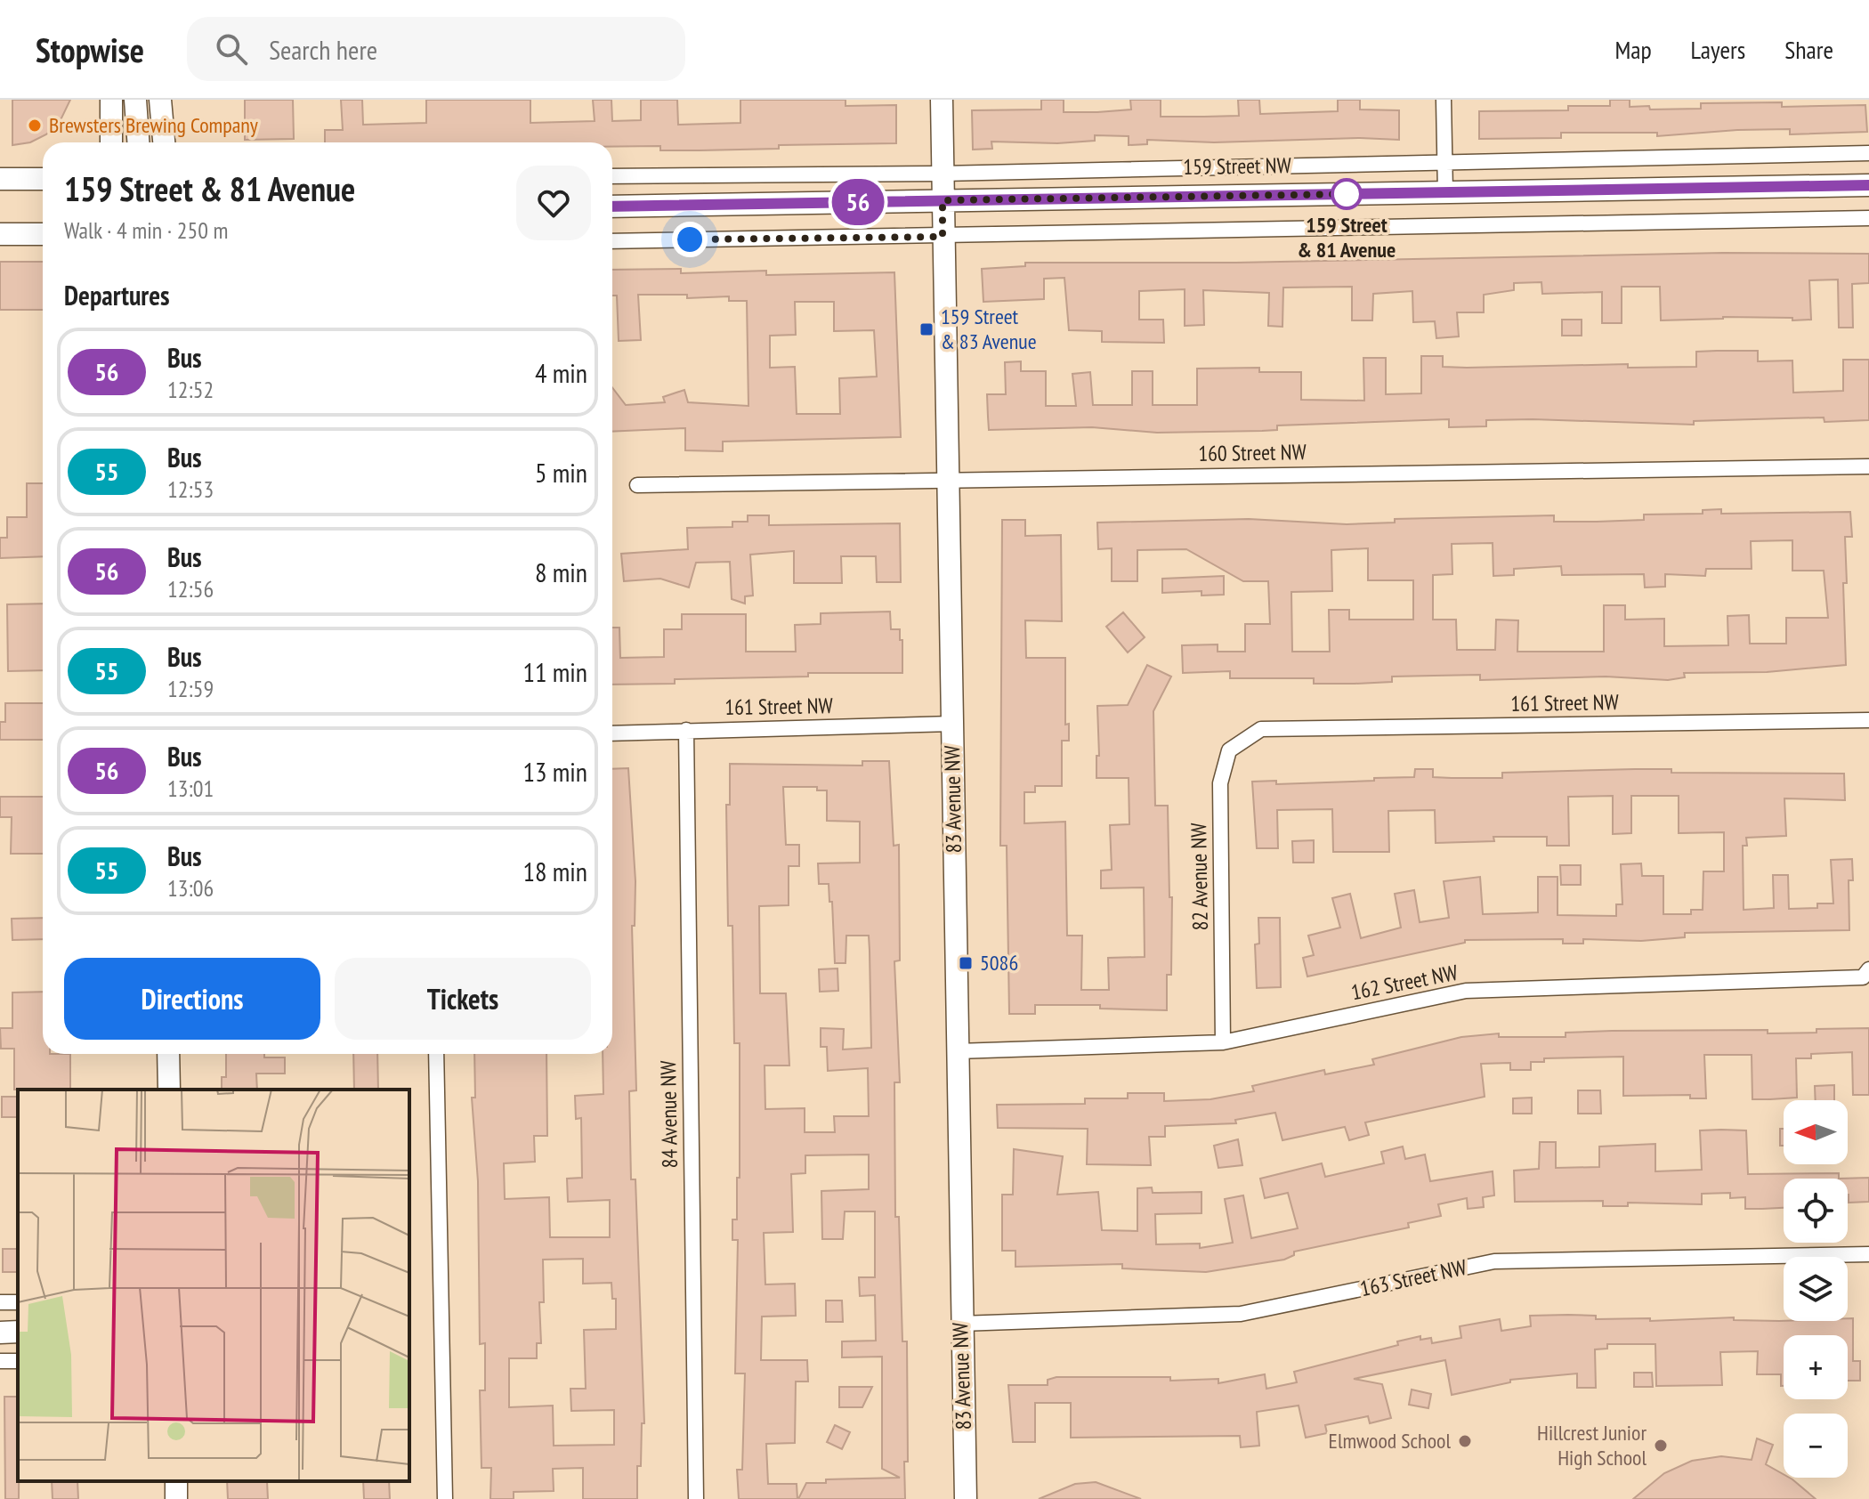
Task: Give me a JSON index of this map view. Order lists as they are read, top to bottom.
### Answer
{
  "streets": {
    "main road": ["159 Street NW", "83 Avenue NW"],
    "street": [
      "160 Street NW",
      "161 Street NW",
      "82 Avenue NW",
      "162 Street NW",
      "84 Avenue NW",
      "163 Street NW"
    ]
  },
  "crossings": [
    ["159 Street NW", "83 Avenue NW"],
    ["160 Street NW", "83 Avenue NW"],
    ["161 Street NW", "83 Avenue NW"],
    ["161 Street NW", "82 Avenue NW"],
    ["161 Street NW", "84 Avenue NW"],
    ["83 Avenue NW", "162 Street NW"],
    ["83 Avenue NW", "163 Street NW"],
    ["82 Avenue NW", "162 Street NW"]
  ],
  "places": {
    "other": [
      "Brewsters Brewing Company",
      "159 Street & 81 Avenue",
      "Elmwood School",
      "Hillcrest Junior High School"
    ],
    "transit": ["159 Street & 83 Avenue", "5086"]
  },
  "lines": ["bus line 56"],
  "north": "left",
  "page": {
    "header": "Stopwise",
    "search": "Search here",
    "nav": ["Map", "Layers", "Share"],
    "on_map": "56",
    "heading": [
      ["159 Street & 81 Avenue", "Walk · 4 min · 250 m"],
      "Departures"
    ],
    "list": [
      {
        "mark": "56",
        "name": "Bus",
        "note": "12:52",
        "value": "4 min"
      },
      {
        "mark": "55",
        "name": "Bus",
        "note": "12:53",
        "value": "5 min"
      },
      {
        "mark": "56",
        "name": "Bus",
        "note": "12:56",
        "value": "8 min"
      },
      {
        "mark": "55",
        "name": "Bus",
        "note": "12:59",
        "value": "11 min"
      },
      {
        "mark": "56",
        "name": "Bus",
        "note": "13:01",
        "value": "13 min"
      },
      {
        "mark": "55",
        "name": "Bus",
        "note": "13:06",
        "value": "18 min"
      }
    ],
    "buttons": ["Directions", "Tickets"],
    "map_buttons": ["+", "−"]
  }
}
